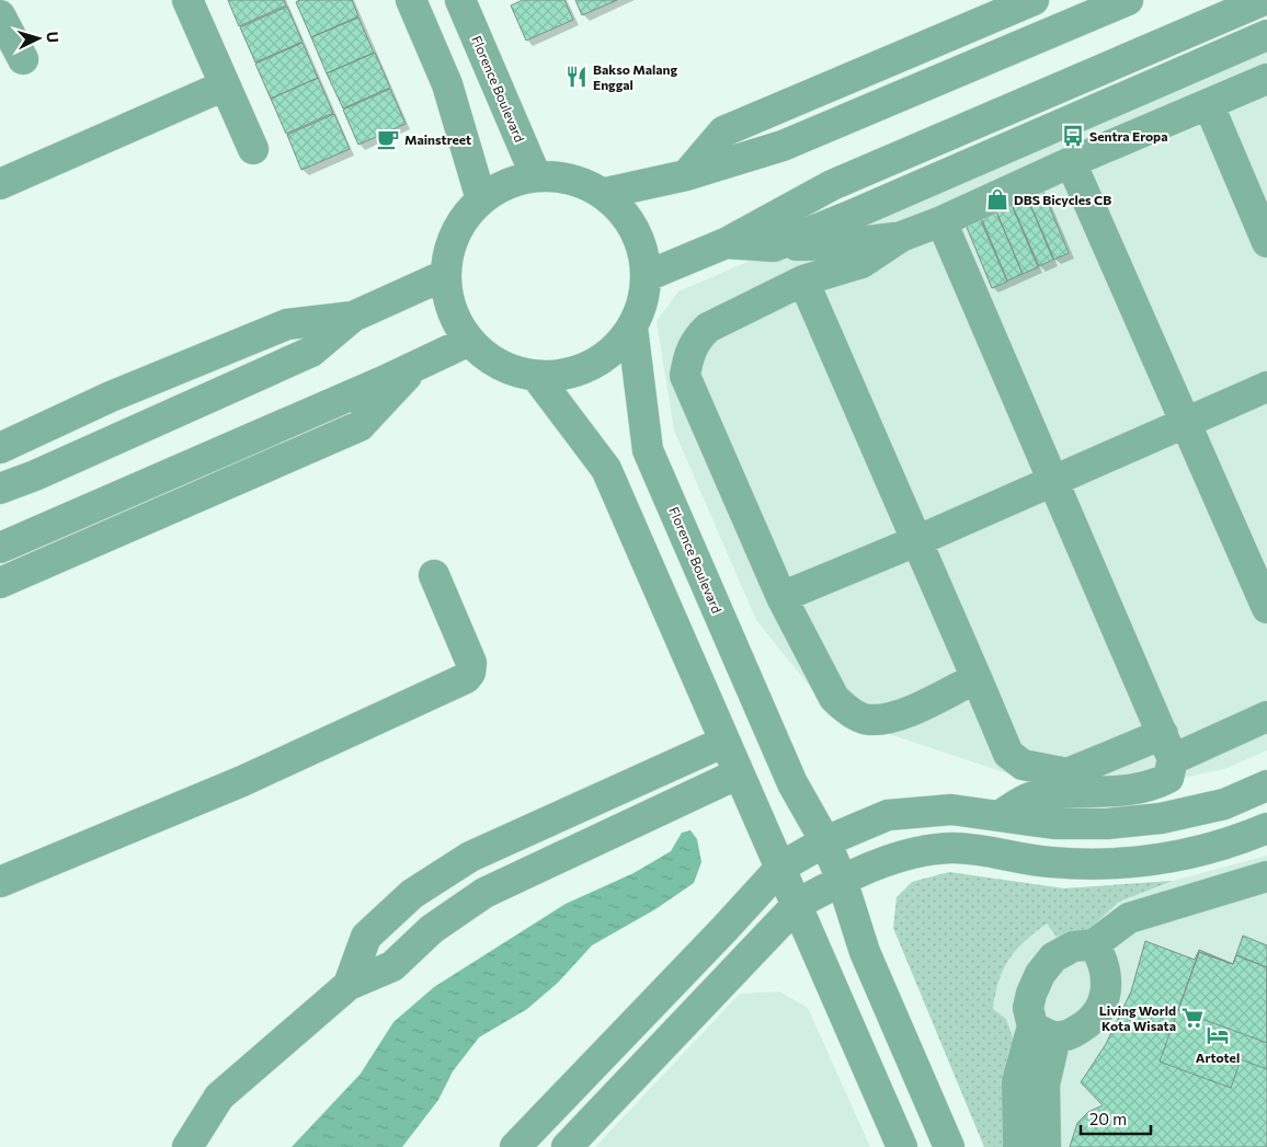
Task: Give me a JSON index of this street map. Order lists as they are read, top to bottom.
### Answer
{
  "streets": {
    "street": ["Florence Boulevard"]
  },
  "places": {
    "restaurant": ["Bakso Malang Enggal"],
    "bus stop": ["Sentra Eropa"],
    "cafe": ["Mainstreet"],
    "shop": ["DBS Bicycles CB"],
    "supermarket": ["Living World Kota Wisata"],
    "hotel": ["Artotel"]
  },
  "scale_bar": "20 m",
  "north": "right"
}
